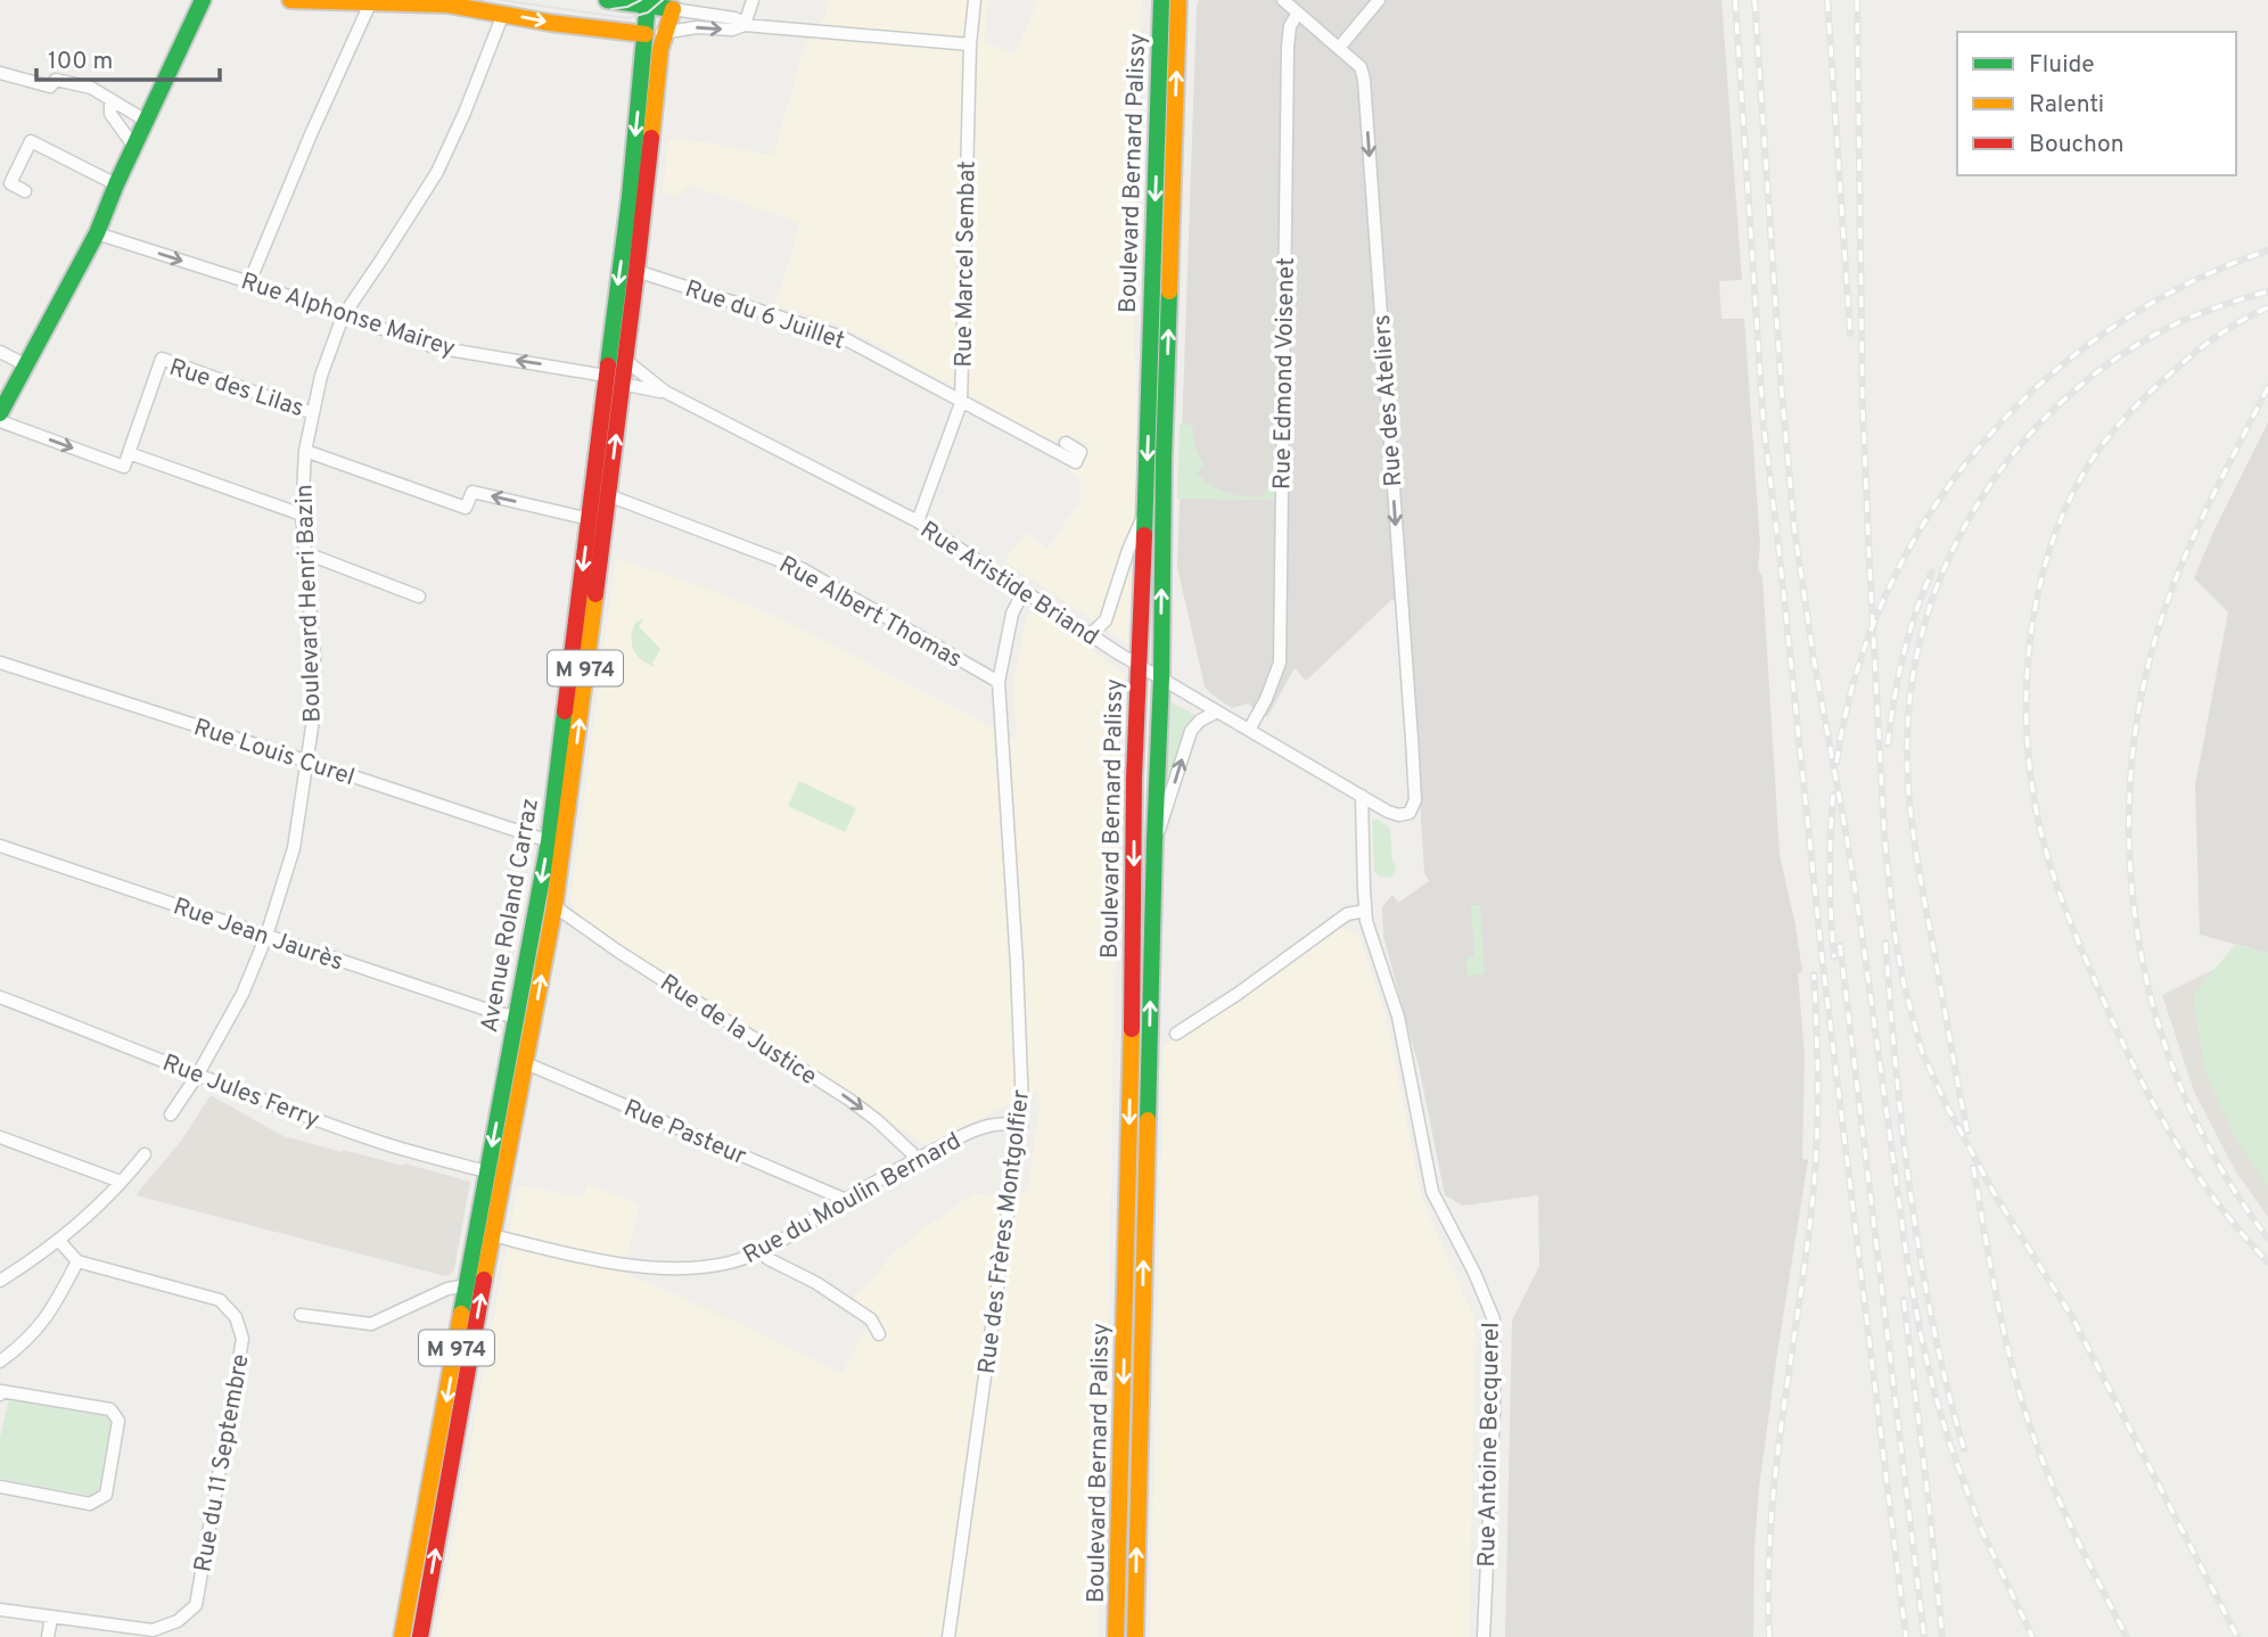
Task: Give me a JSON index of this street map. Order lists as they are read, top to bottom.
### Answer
{
  "streets": {
    "main road": ["Boulevard Bernard Palissy", "M 974", "Avenue Roland Carraz"],
    "street": [
      "Rue Marcel Sembat",
      "Rue Alphonse Mairey",
      "Rue du 6 Juillet",
      "Rue Edmond Voisenet",
      "Rue des Lilas",
      "Rue des Ateliers",
      "Rue Aristide Briand",
      "Boulevard Henri Bazin",
      "Rue Albert Thomas",
      "Rue Louis Curel",
      "Rue Jean Jaurès",
      "Rue de la Justice",
      "Rue Jules Ferry",
      "Rue Pasteur",
      "Rue du Moulin Bernard",
      "Rue des Frères Montgolfier",
      "Rue Antoine Becquerel",
      "Rue du 11 Septembre"
    ]
  },
  "crossings": [
    ["Boulevard Bernard Palissy", "Rue Aristide Briand"],
    ["Rue Marcel Sembat", "Rue du 6 Juillet"],
    ["Rue Marcel Sembat", "Rue Aristide Briand"],
    ["Rue Alphonse Mairey", "Boulevard Henri Bazin"],
    ["Rue Alphonse Mairey", "Avenue Roland Carraz"],
    ["Rue du 6 Juillet", "Avenue Roland Carraz"],
    ["Rue Edmond Voisenet", "Rue des Ateliers"],
    ["Rue Edmond Voisenet", "Rue Aristide Briand"],
    ["Rue des Lilas", "Boulevard Henri Bazin"],
    ["Rue des Ateliers", "Rue Aristide Briand"],
    ["Rue Aristide Briand", "Avenue Roland Carraz"],
    ["Rue Aristide Briand", "Rue des Frères Montgolfier"],
    ["Rue Aristide Briand", "Rue Antoine Becquerel"],
    ["Boulevard Henri Bazin", "Rue Louis Curel"],
    ["Boulevard Henri Bazin", "Rue Jean Jaurès"],
    ["Boulevard Henri Bazin", "Rue Jules Ferry"],
    ["Rue Albert Thomas", "Avenue Roland Carraz"],
    ["Rue Albert Thomas", "Rue des Frères Montgolfier"],
    ["M 974", "Avenue Roland Carraz"],
    ["Rue Louis Curel", "Avenue Roland Carraz"],
    ["Avenue Roland Carraz", "Rue Jean Jaurès"],
    ["Avenue Roland Carraz", "Rue de la Justice"],
    ["Avenue Roland Carraz", "Rue Jules Ferry"],
    ["Avenue Roland Carraz", "Rue Pasteur"],
    ["Avenue Roland Carraz", "Rue du Moulin Bernard"],
    ["Rue de la Justice", "Rue du Moulin Bernard"],
    ["Rue Pasteur", "Rue du Moulin Bernard"],
    ["Rue du Moulin Bernard", "Rue des Frères Montgolfier"]
  ],
  "one_way": ["Rue des Ateliers", "Rue de la Justice"],
  "legend": ["Fluide", "Ralenti", "Bouchon"],
  "scale_bar": "100 m"
}
